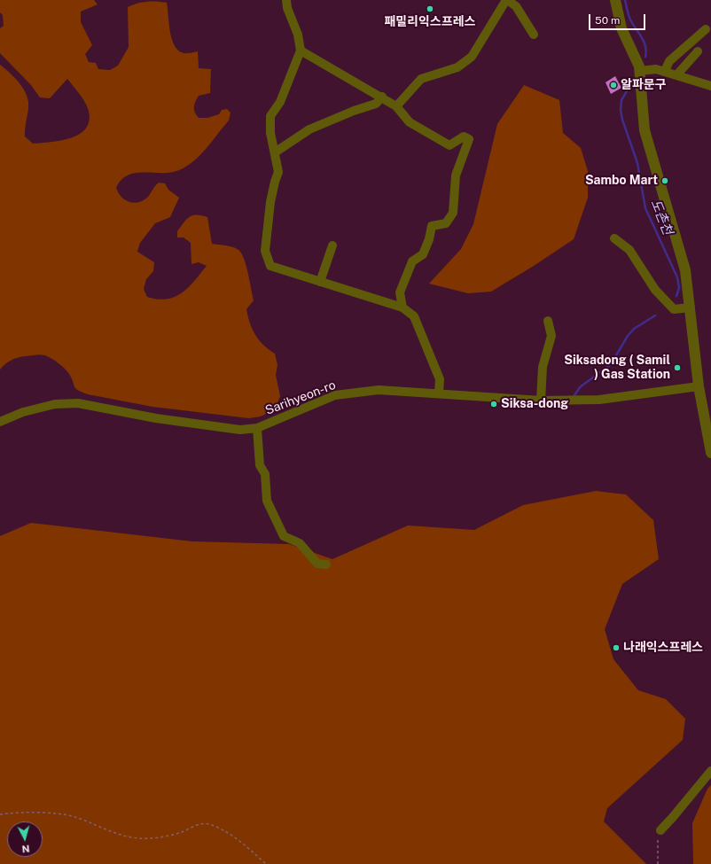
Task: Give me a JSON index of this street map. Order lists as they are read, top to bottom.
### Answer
{
  "streets": {
    "street": ["Sarihyeon-ro"]
  },
  "water": ["도촌천"],
  "places": [
    "패밀리익스프레스",
    "알파문구",
    "Sambo Mart",
    "Siksadong ( Samil ) Gas Station",
    "Siksa-dong",
    "나래익스프레스"
  ],
  "scale_bar": "50 m",
  "north": "bottom"
}
